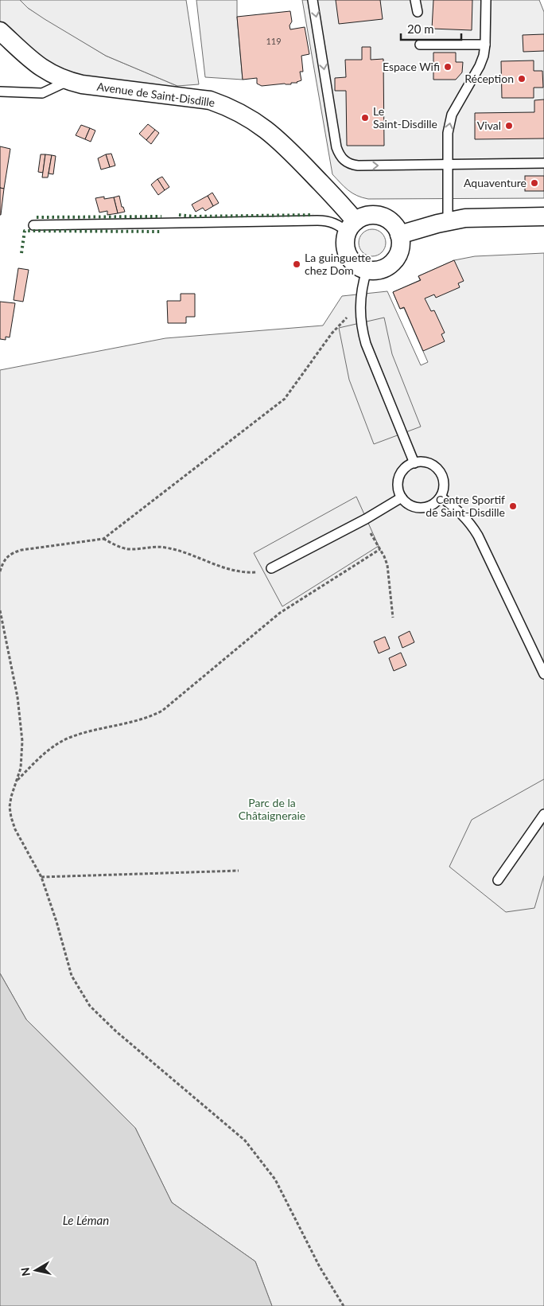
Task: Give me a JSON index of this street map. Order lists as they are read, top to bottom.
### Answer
{
  "streets": {
    "street": ["Avenue de Saint-Disdille"]
  },
  "water": ["Le Léman"],
  "parks": ["Parc de la Châtaigneraie"],
  "places": [
    "Espace Wifi",
    "Réception",
    "Le Saint-Disdille",
    "Vival",
    "Aquaventure",
    "La guinguette chez Dom",
    "Centre Sportif de Saint-Disdille"
  ],
  "house_numbers": ["119"],
  "scale_bar": "20 m",
  "north": "left"
}
